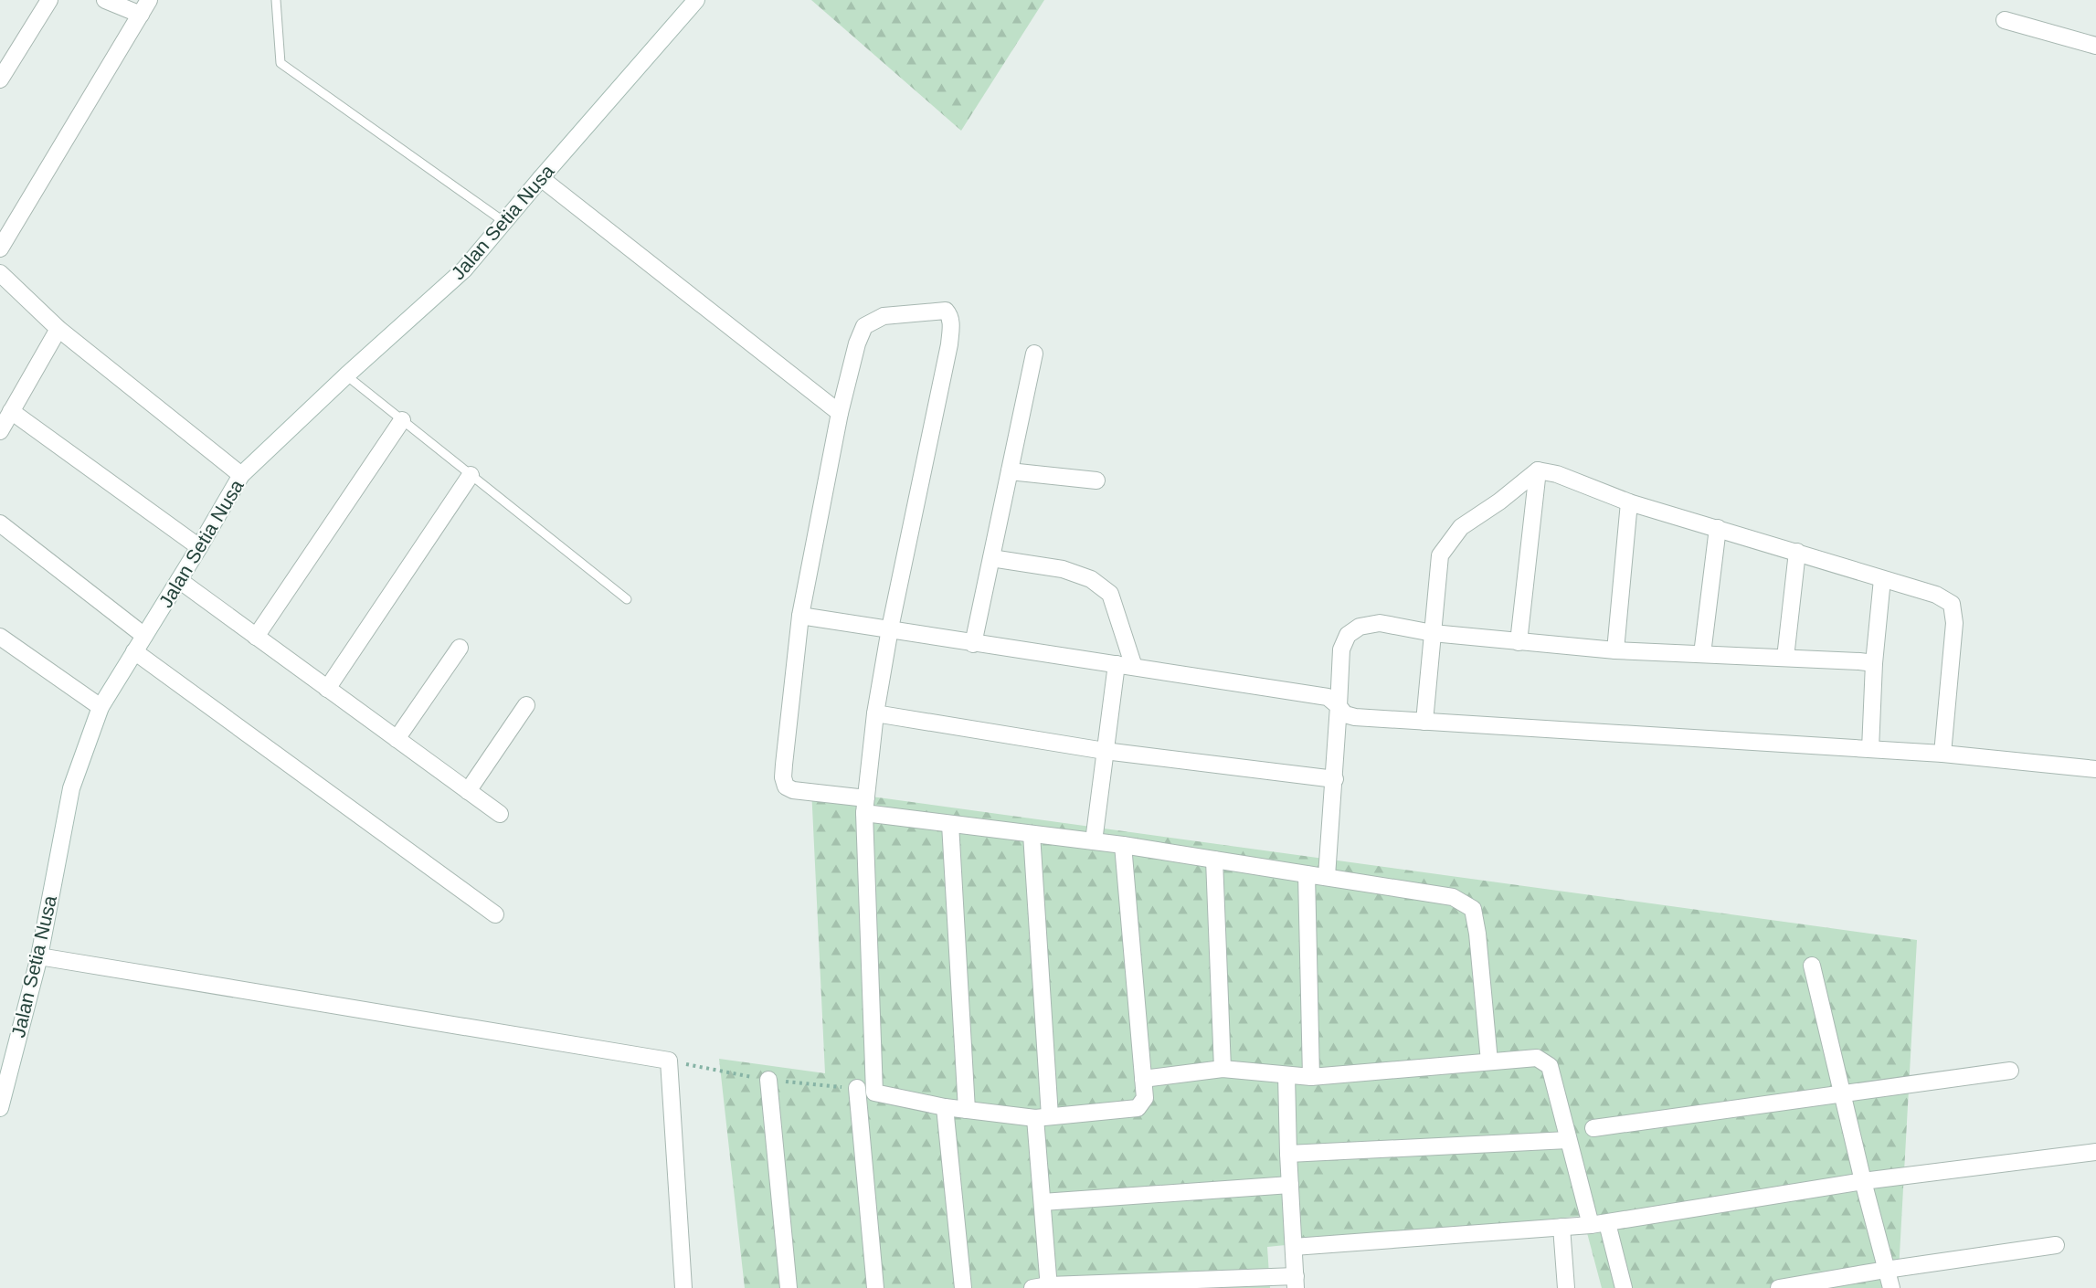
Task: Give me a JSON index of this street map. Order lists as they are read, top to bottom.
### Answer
{
  "streets": {
    "street": ["Jalan Setia Nusa"]
  }
}
